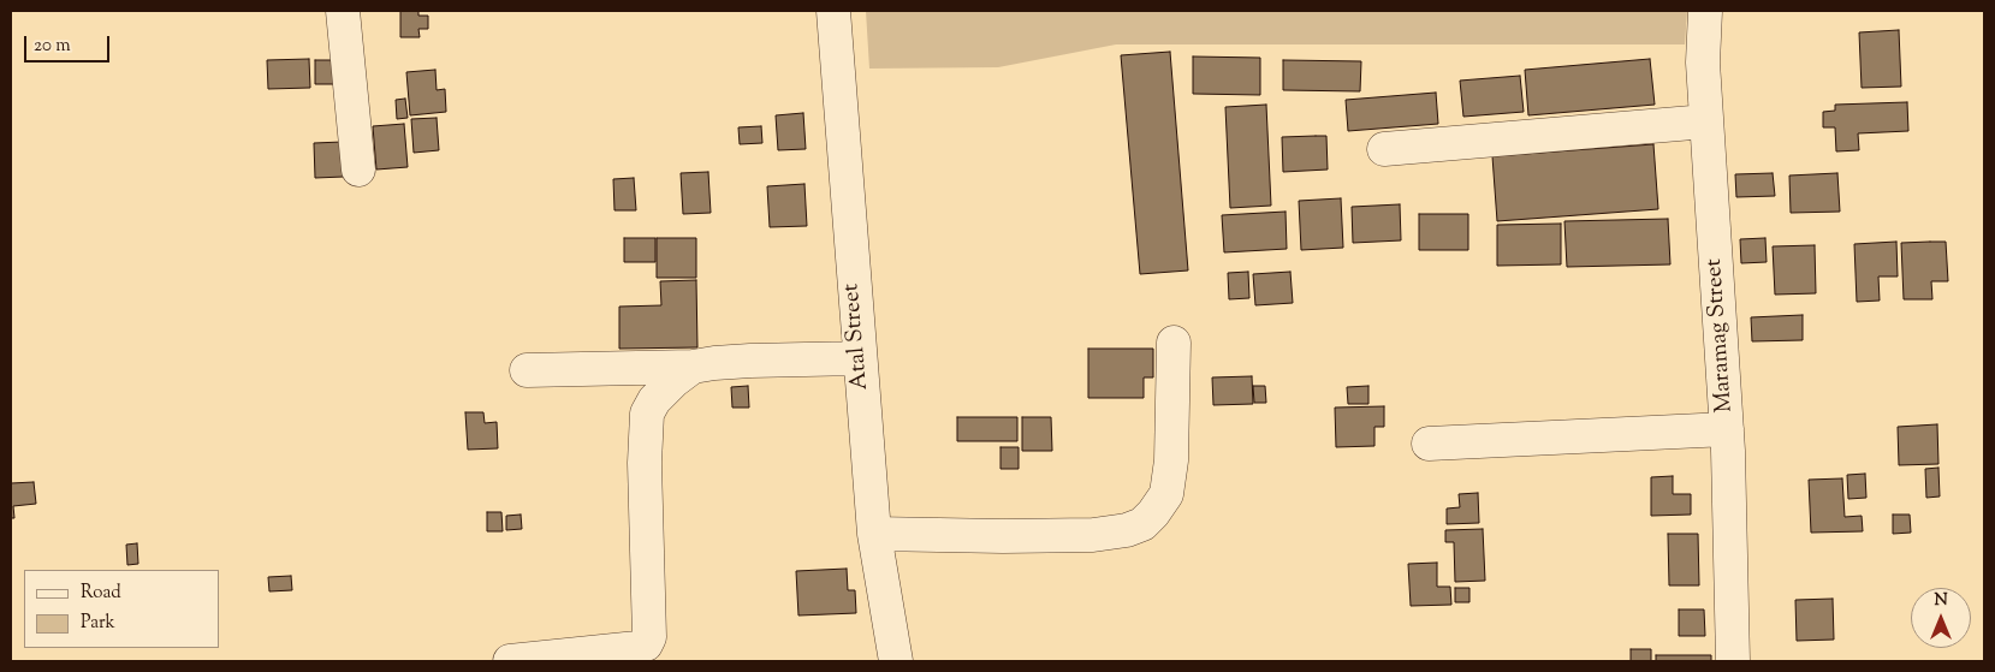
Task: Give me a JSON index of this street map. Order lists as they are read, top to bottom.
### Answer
{
  "streets": {
    "street": ["Maramag Street", "Atal Street"]
  },
  "legend": ["Road", "Park"],
  "scale_bar": "20 m",
  "north": "top"
}
